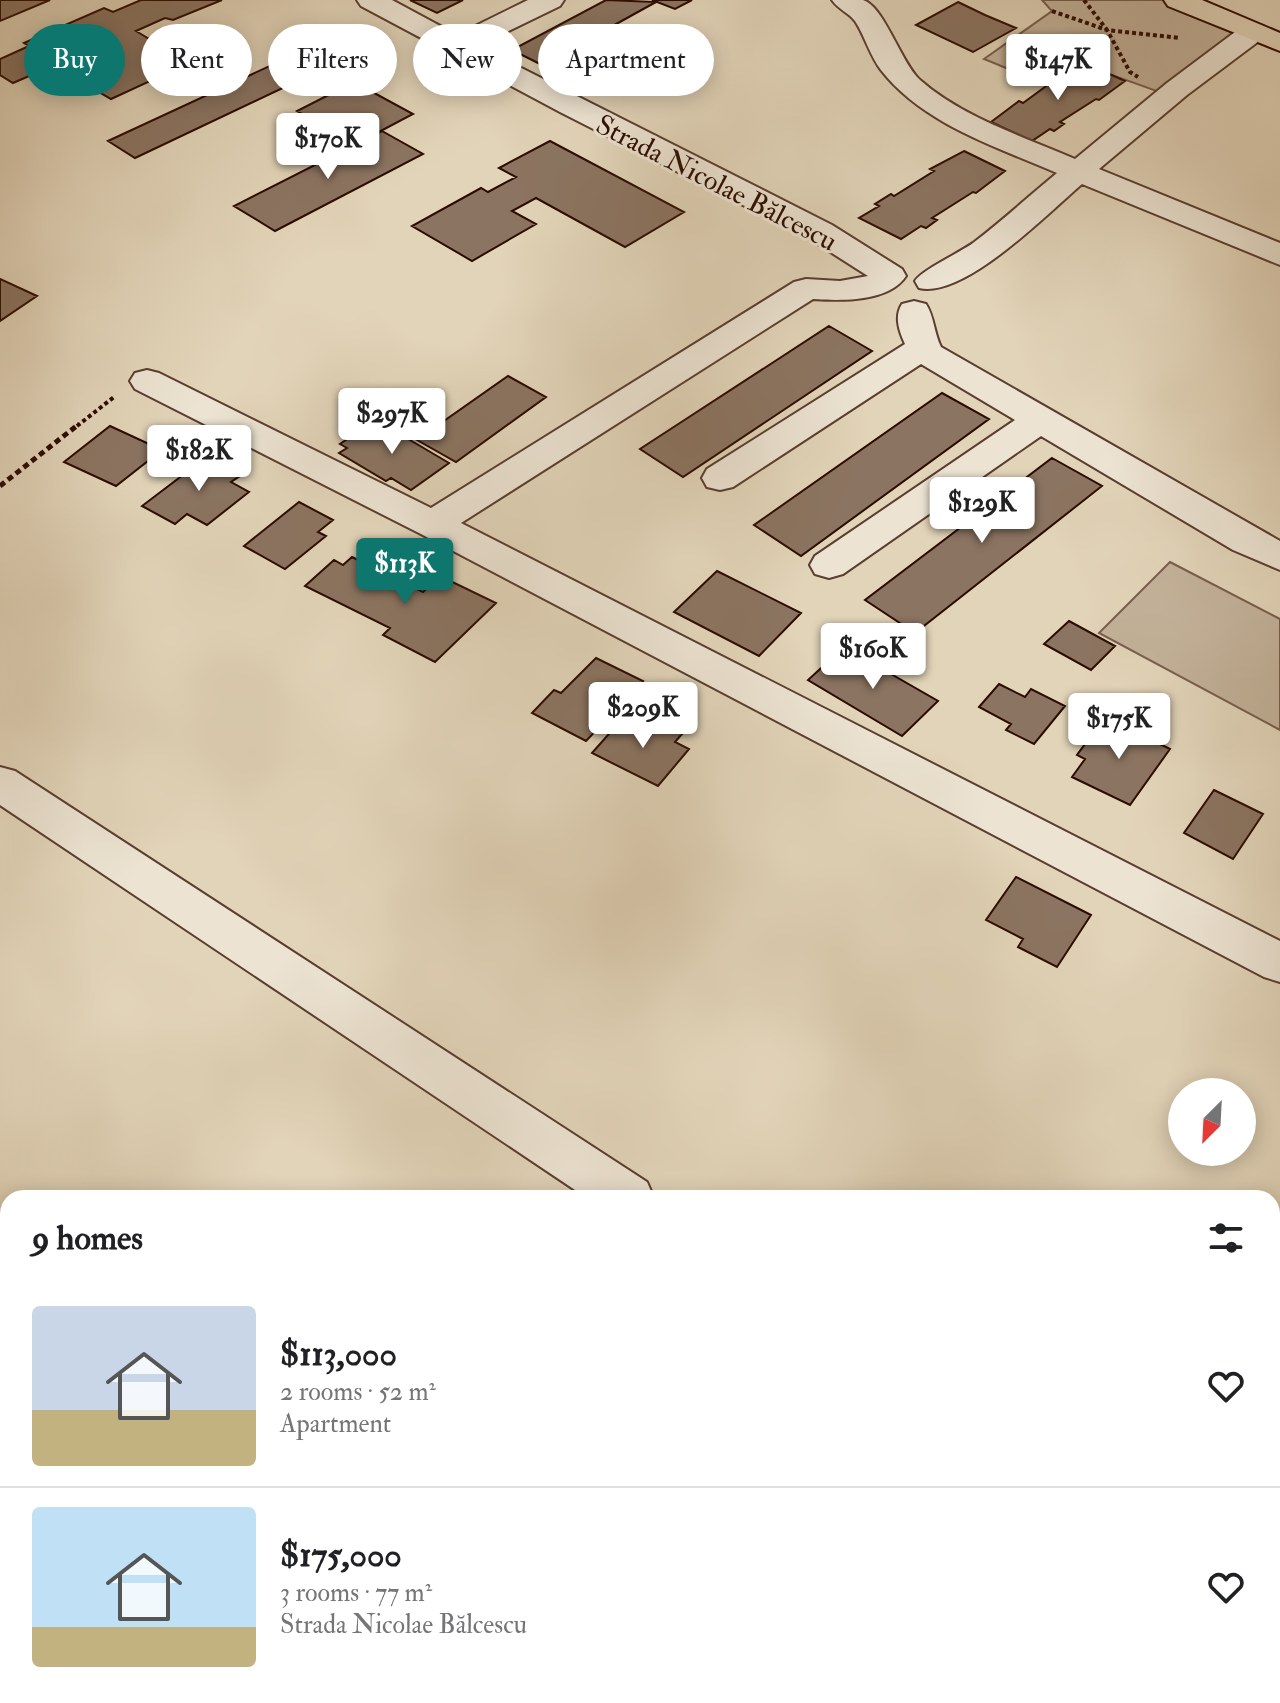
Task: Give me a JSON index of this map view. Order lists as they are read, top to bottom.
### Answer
{
  "streets": {
    "street": ["Strada Nicolae Bălcescu"]
  },
  "north": "bottom left",
  "page": {
    "chip": [
      "Buy",
      "Rent",
      "Filters",
      "New",
      "Apartment"
    ],
    "price": [
      "$147K",
      "$170K",
      "$297K",
      "$182K",
      "$129K",
      "$113K",
      "$160K",
      "$209K",
      "$175K"
    ],
    "heading": "9 homes",
    "list": [
      {
        "name": "$113,000",
        "note": "2 rooms · 52 m² · Apartment"
      },
      {
        "name": "$175,000",
        "note": "3 rooms · 77 m² · Strada Nicolae Bălcescu"
      }
    ]
  }
}
